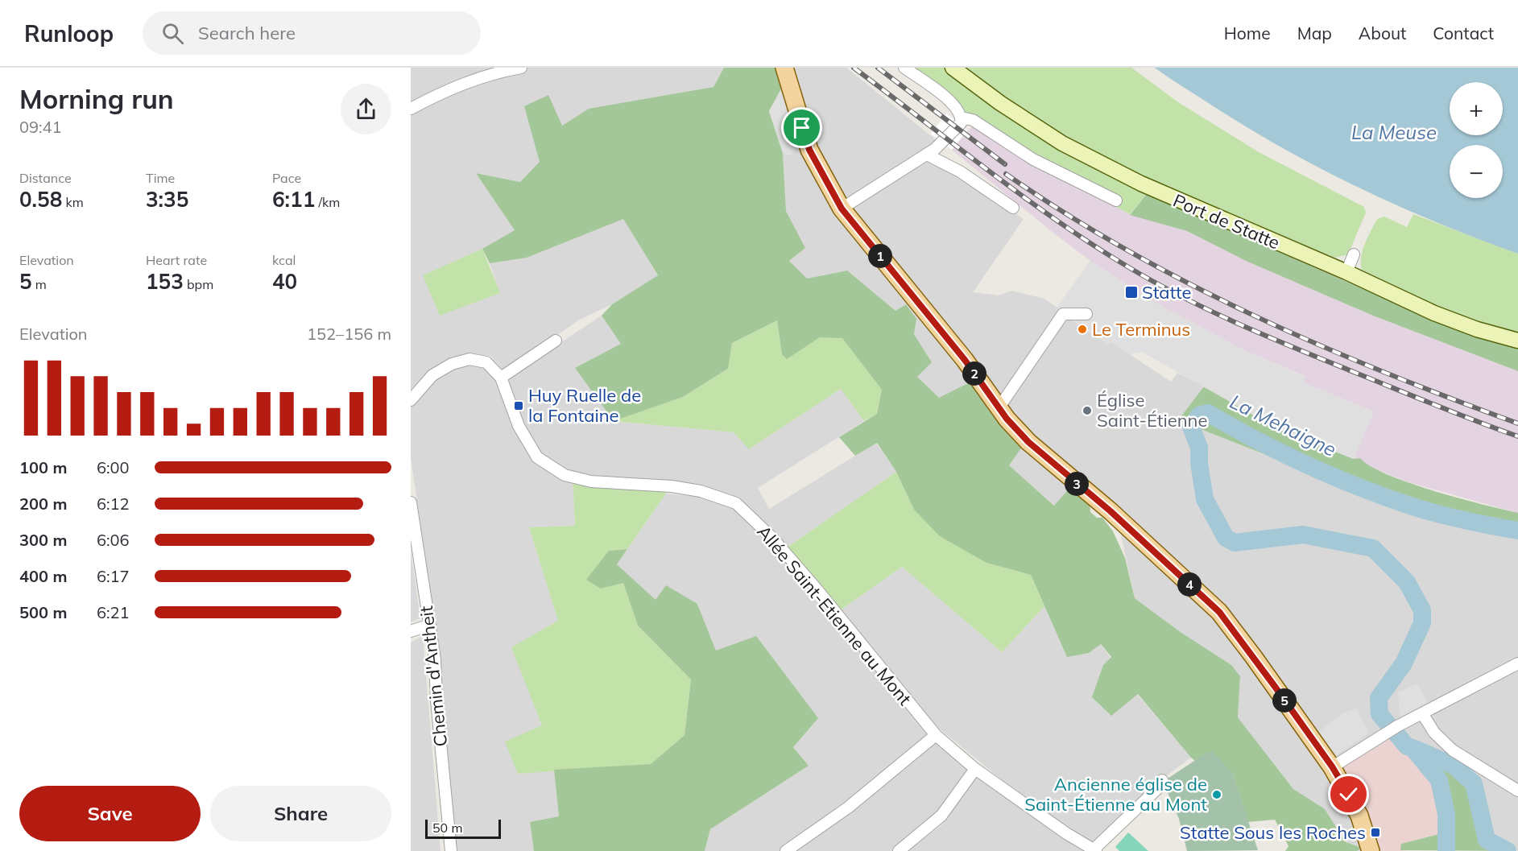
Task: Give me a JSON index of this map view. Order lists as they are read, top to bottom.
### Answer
{
  "streets": {
    "street": ["Port de Statte", "Allée Saint-Etienne au Mont", "Chemin d'Antheit"]
  },
  "water": ["La Meuse", "La Mehaigne"],
  "places": {
    "transit": ["Statte", "Huy Ruelle de la Fontaine", "Statte Sous les Roches"],
    "other": ["Le Terminus", "Église Saint-Étienne", "Ancienne église de Saint-Étienne au Mont"]
  },
  "scale_bar": "50 m",
  "page": {
    "header": "Runloop",
    "search": "Search here",
    "nav": [
      "Home",
      "Map",
      "About",
      "Contact"
    ],
    "heading": ["Morning run", "09:41"],
    "map_buttons": ["+", "−"],
    "stats": [
      ["Distance", "0.58 km"],
      ["Time", "3:35"],
      ["Pace", "6:11 /km"],
      ["Elevation", "5 m"],
      ["Heart rate", "153 bpm"],
      ["kcal", "40"]
    ],
    "pins": [
      "1",
      "2",
      "3",
      "4",
      "5"
    ],
    "chart": ["Elevation", "152–156 m"],
    "list": [
      {
        "name": "100 m",
        "note": "6:00"
      },
      {
        "name": "200 m",
        "note": "6:12"
      },
      {
        "name": "300 m",
        "note": "6:06"
      },
      {
        "name": "400 m",
        "note": "6:17"
      },
      {
        "name": "500 m",
        "note": "6:21"
      }
    ],
    "buttons": ["Save", "Share"],
    "scale": "50 m"
  }
}
